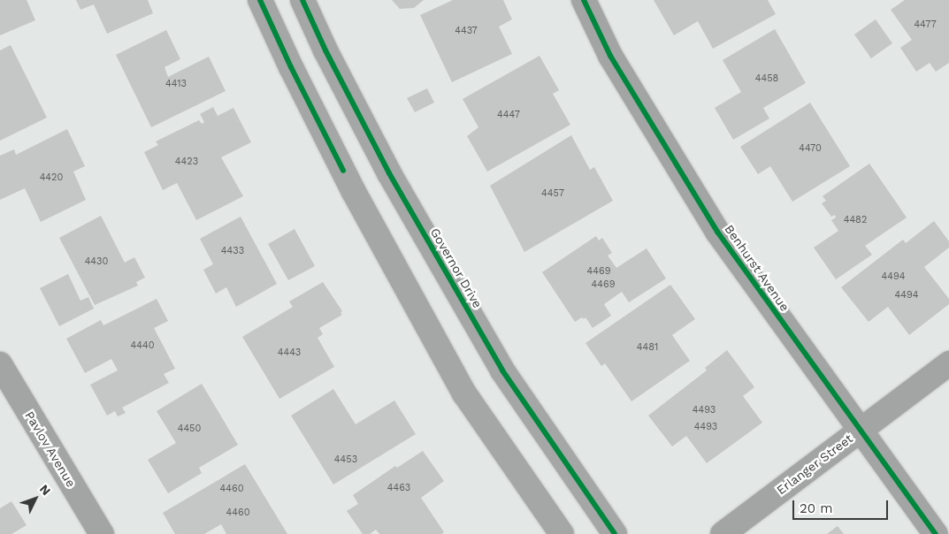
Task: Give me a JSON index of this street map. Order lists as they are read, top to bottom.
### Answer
{
  "streets": {
    "main road": ["Governor Drive"],
    "street": ["Benhurst Avenue", "Pavlov Avenue", "Erlanger Street"]
  },
  "crossings": [
    ["Benhurst Avenue", "Erlanger Street"]
  ],
  "house_numbers": [
    "4477",
    "4437",
    "4458",
    "4413",
    "4447",
    "4470",
    "4423",
    "4420",
    "4457",
    "4482",
    "4433",
    "4430",
    "4469",
    "4494",
    "4469",
    "4494",
    "4440",
    "4481",
    "4443",
    "4493",
    "4493",
    "4450",
    "4453",
    "4463",
    "4460",
    "4460"
  ],
  "scale_bar": "20 m",
  "north": "top right"
}
